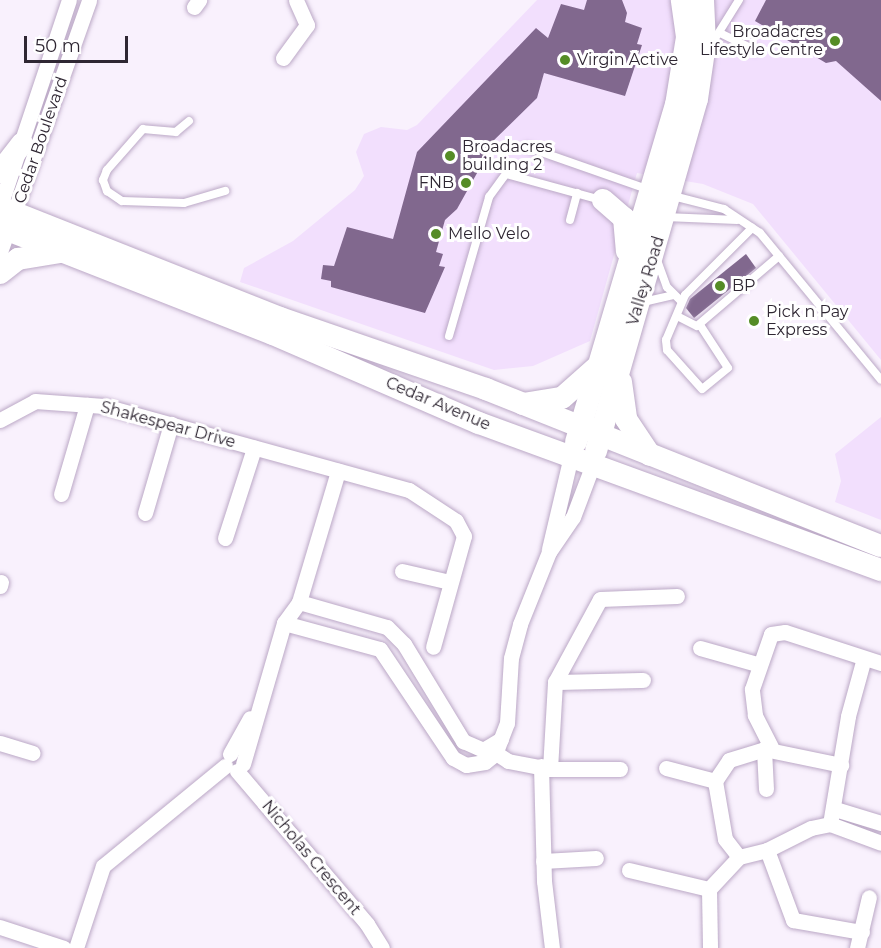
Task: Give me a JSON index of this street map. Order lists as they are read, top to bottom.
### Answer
{
  "streets": {
    "main road": ["Valley Road", "Cedar Avenue"],
    "street": ["Cedar Boulevard", "Shakespear Drive", "Nicholas Crescent"]
  },
  "crossings": [
    ["Cedar Boulevard", "Cedar Avenue"],
    ["Valley Road", "Cedar Avenue"]
  ],
  "places": [
    "Broadacres Lifestyle Centre",
    "Virgin Active",
    "Broadacres building 2",
    "FNB",
    "Mello Velo",
    "BP",
    "Pick n Pay Express"
  ],
  "scale_bar": "50 m"
}
